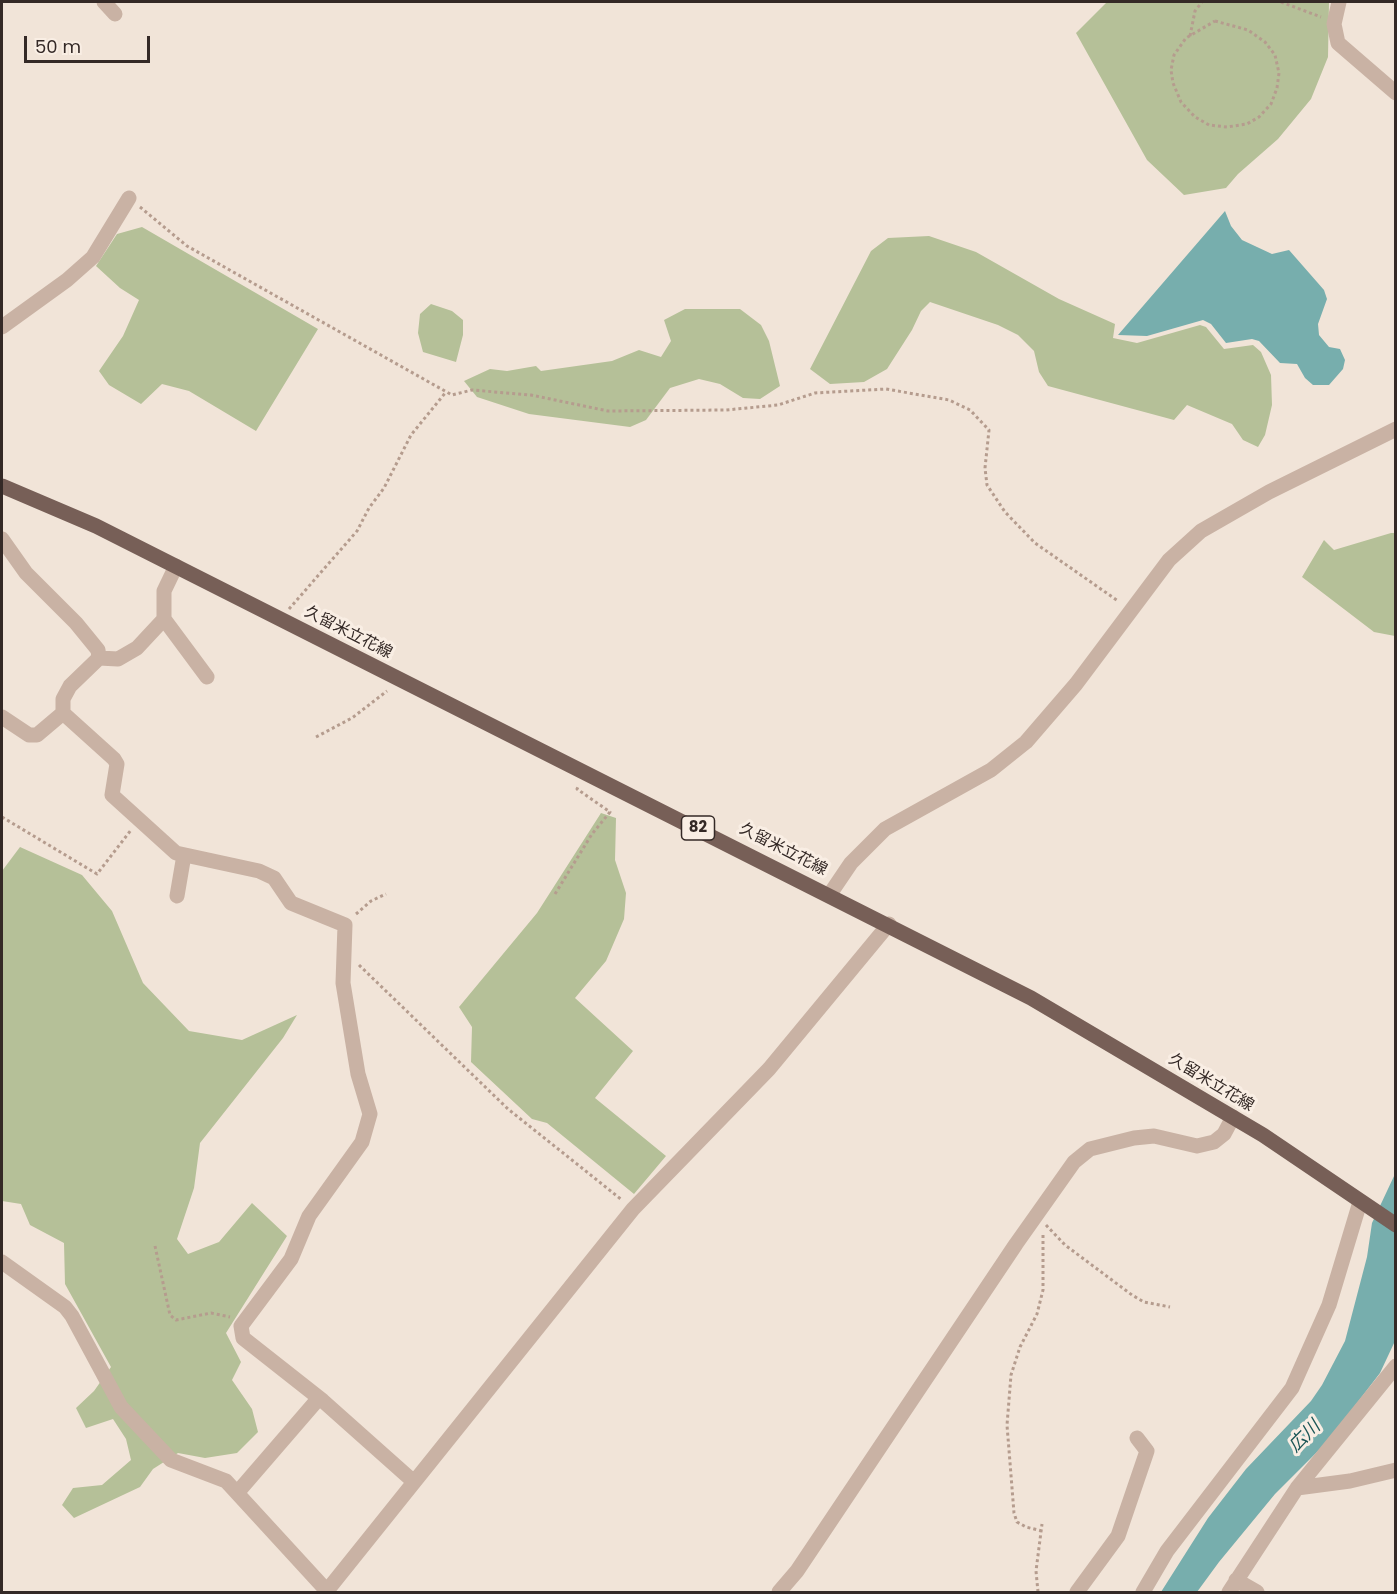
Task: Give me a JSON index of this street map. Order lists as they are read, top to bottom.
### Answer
{
  "streets": {
    "main road": ["久留米立花線", "82"]
  },
  "water": ["広川"],
  "scale_bar": "50 m"
}
